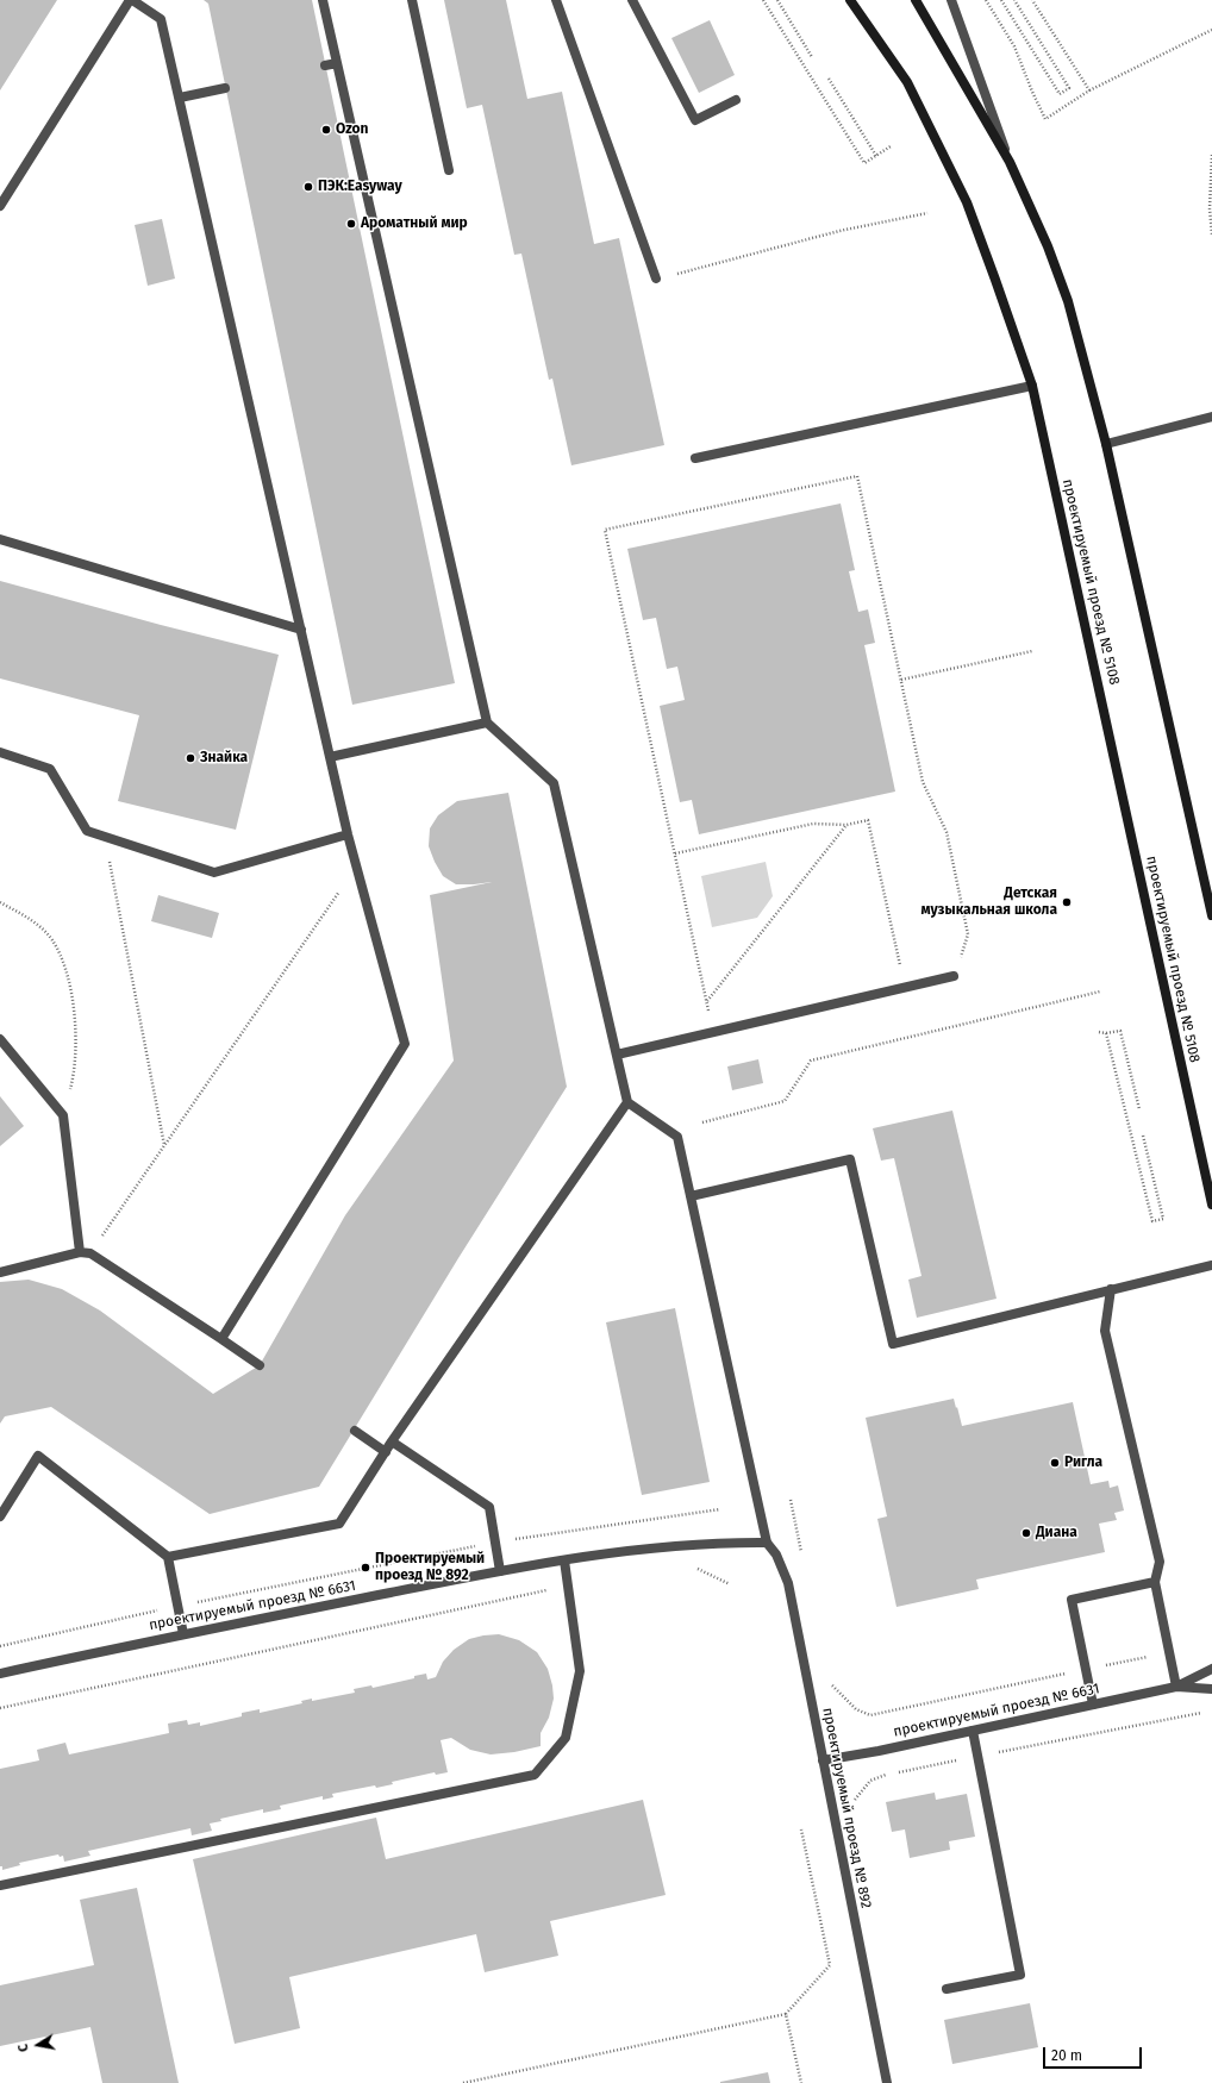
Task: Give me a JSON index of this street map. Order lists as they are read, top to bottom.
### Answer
{
  "streets": {
    "main road": ["проектируемый проезд № 5108"],
    "street": ["проектируемый проезд № 6631", "проектируемый проезд № 892"]
  },
  "crossings": [
    ["проектируемый проезд № 6631", "проектируемый проезд № 892"]
  ],
  "places": [
    "Ozon",
    "ПЭК:Easyway",
    "Ароматный мир",
    "Знайка",
    "Детская музыкальная школа",
    "Ригла",
    "Диана",
    "Проектируемый проезд № 892"
  ],
  "scale_bar": "20 m",
  "north": "left"
}
